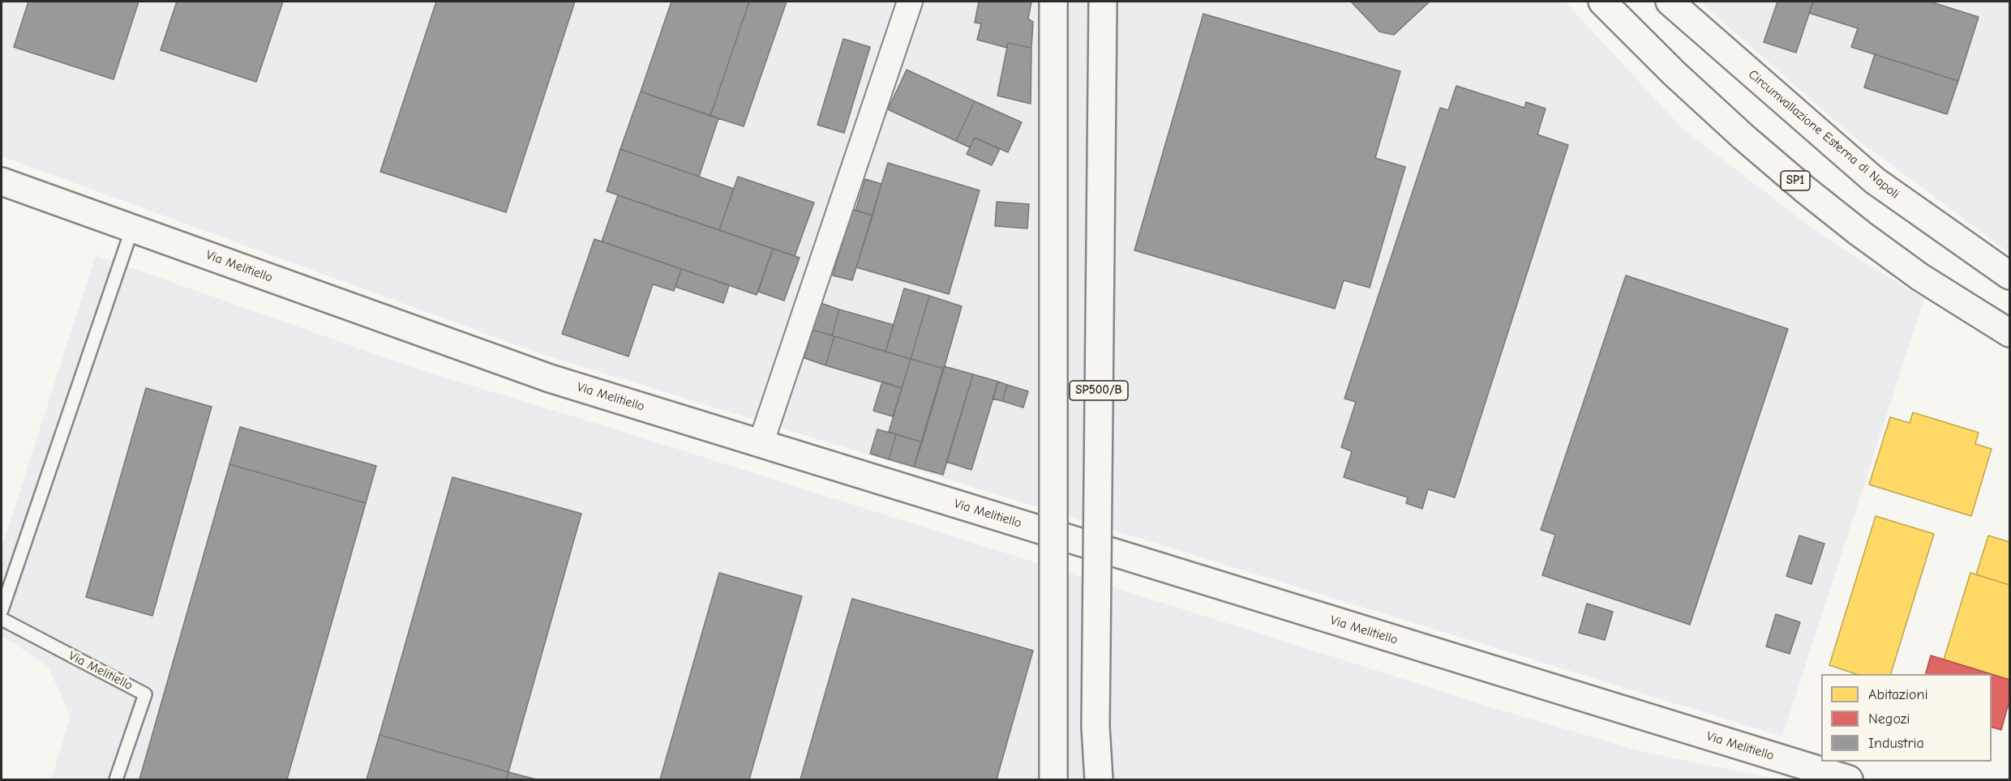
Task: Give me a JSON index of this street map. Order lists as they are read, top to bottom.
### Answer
{
  "streets": {
    "main road": [
      "Circumvallazione Esterna di Napoli",
      "SP1",
      "Via Melitiello",
      "SP500/B"
    ]
  },
  "legend": ["Abitazioni", "Negozi", "Industria"]
}
